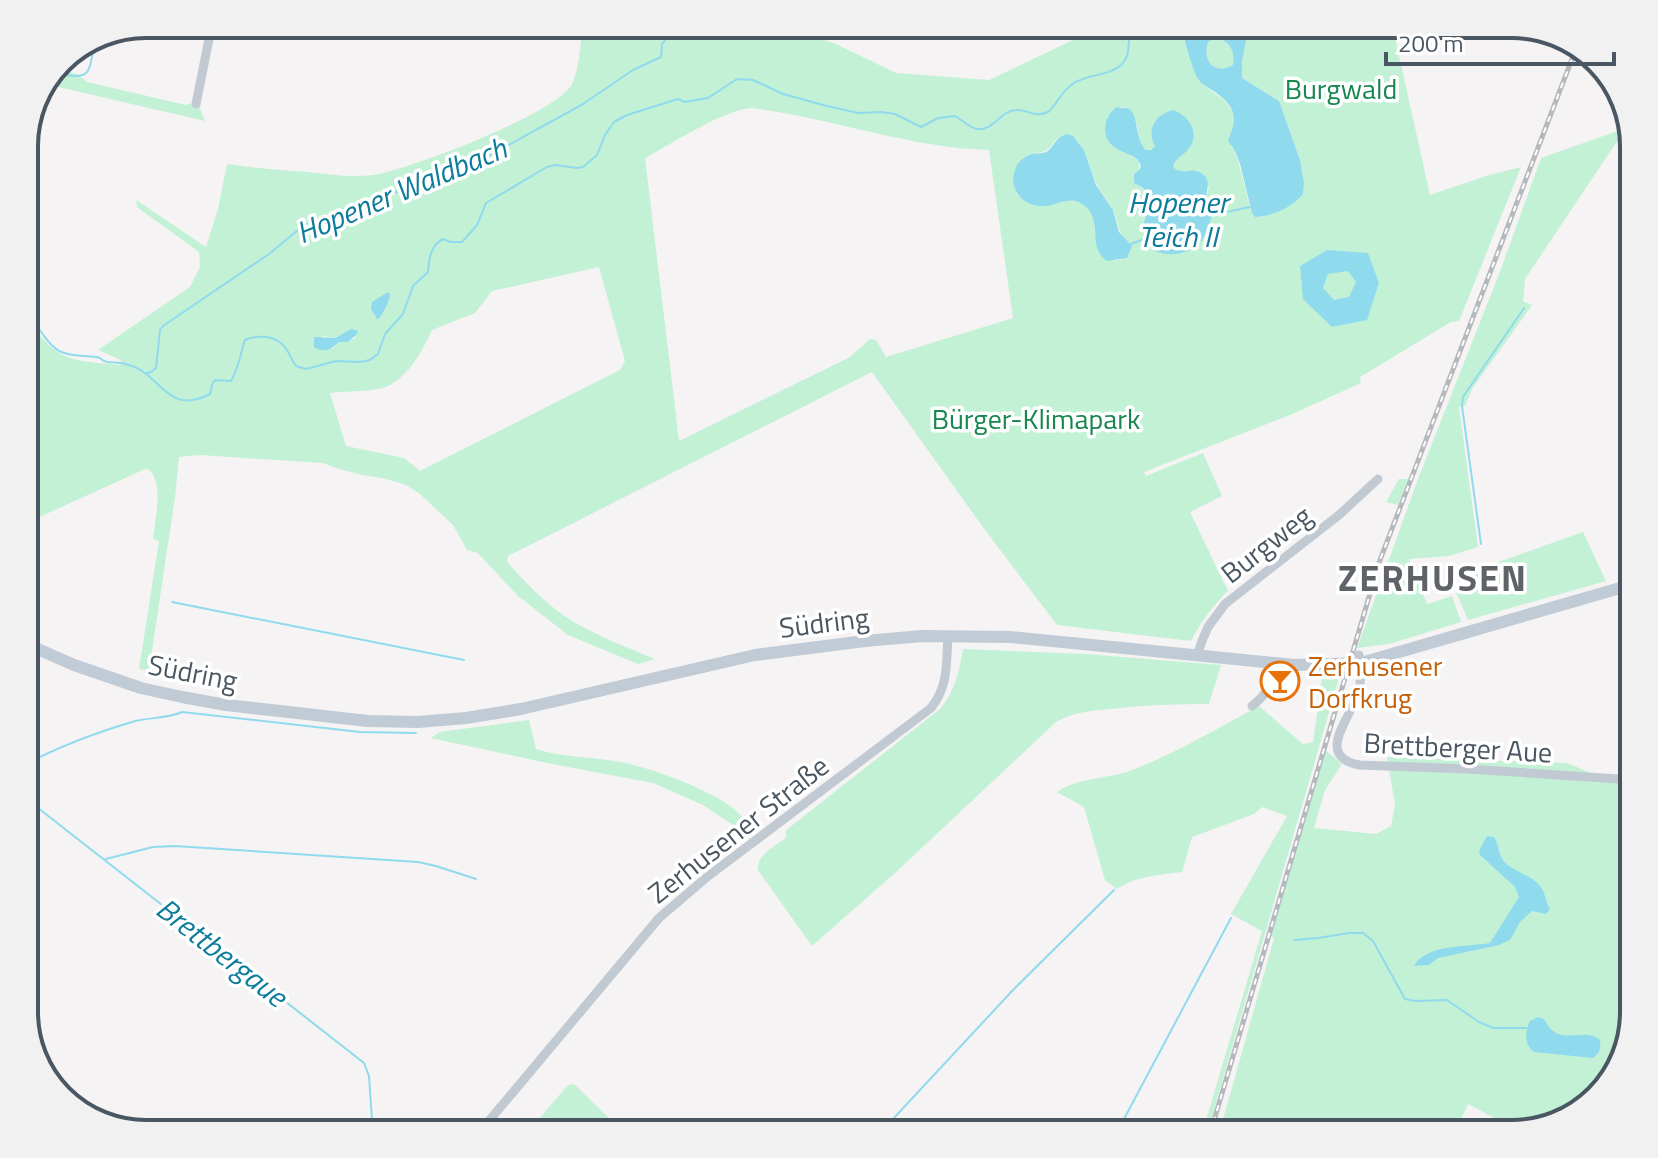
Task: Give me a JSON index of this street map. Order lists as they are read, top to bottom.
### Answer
{
  "streets": {
    "main road": ["Südring"],
    "street": ["Burgweg", "Brettberger Aue", "Zerhusener Straße"]
  },
  "crossings": [
    ["Burgweg", "Südring"],
    ["Südring", "Brettberger Aue"],
    ["Südring", "Zerhusener Straße"]
  ],
  "districts": ["ZERHUSEN"],
  "water": ["Hopener Waldbach", "Hopener Teich II", "Brettbergaue"],
  "parks": ["Burgwald", "Bürger-Klimapark"],
  "places": {
    "bar": ["Zerhusener Dorfkrug"]
  },
  "scale_bar": "200 m"
}
